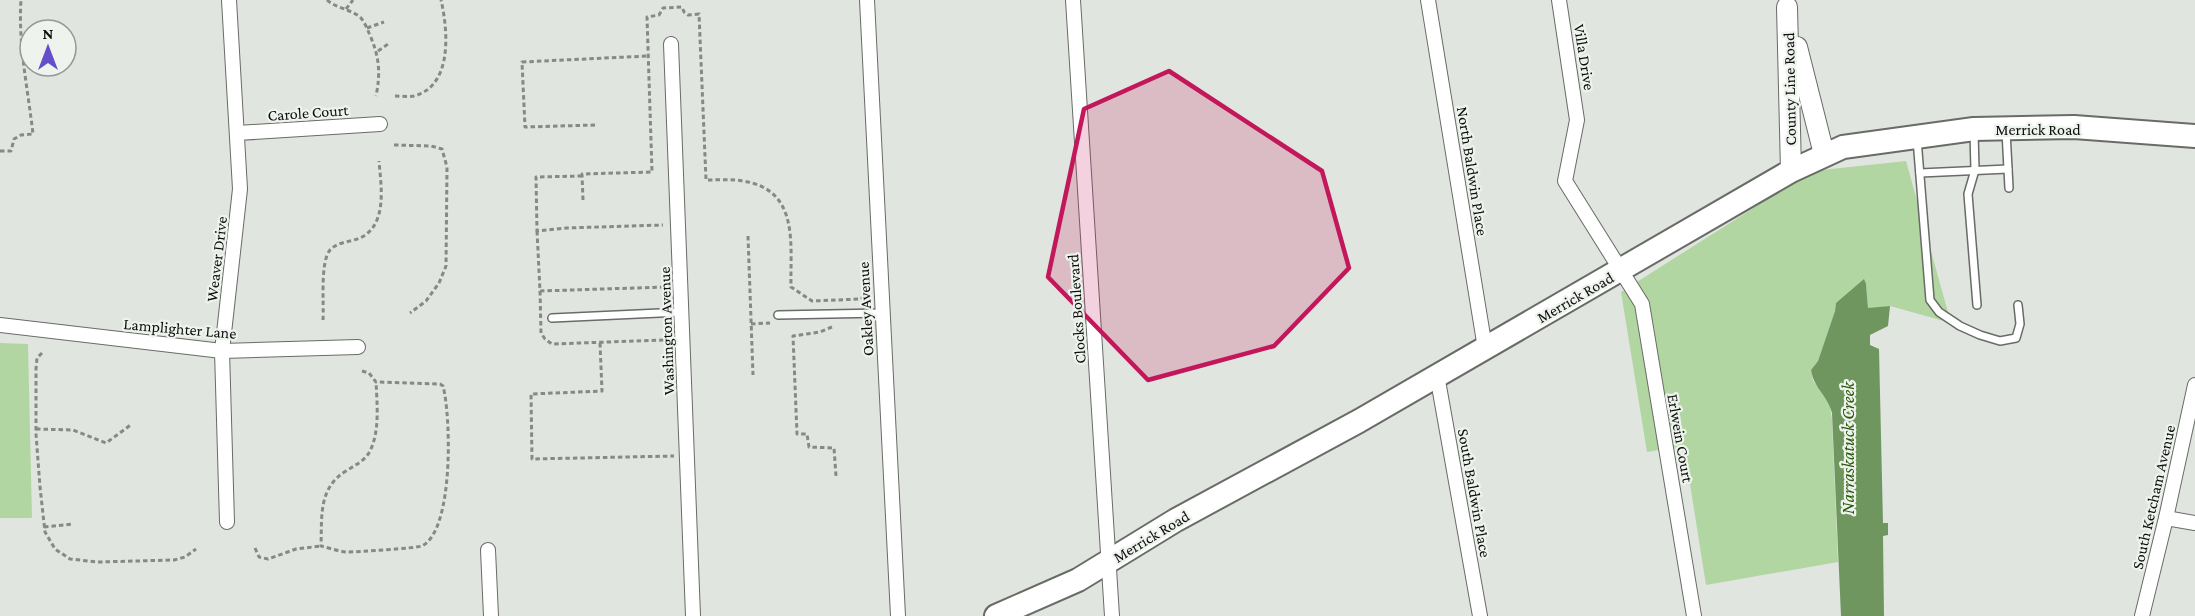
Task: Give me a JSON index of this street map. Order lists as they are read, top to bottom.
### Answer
{
  "streets": {
    "main road": ["County Line Road", "Merrick Road"],
    "street": [
      "Villa Drive",
      "Carole Court",
      "North Baldwin Place",
      "Weaver Drive",
      "Oakley Avenue",
      "Clocks Boulevard",
      "Lamplighter Lane",
      "Washington Avenue",
      "Erlwein Court",
      "South Baldwin Place",
      "South Ketcham Avenue"
    ]
  },
  "crossings": [
    ["Villa Drive", "Merrick Road"],
    ["Villa Drive", "Erlwein Court"],
    ["County Line Road", "Merrick Road"],
    ["Carole Court", "Weaver Drive"],
    ["Merrick Road", "North Baldwin Place"],
    ["Merrick Road", "Clocks Boulevard"],
    ["Merrick Road", "Erlwein Court"],
    ["Merrick Road", "South Baldwin Place"],
    ["Weaver Drive", "Lamplighter Lane"]
  ],
  "water": ["Narraskatuck Creek"],
  "north": "top"
}
